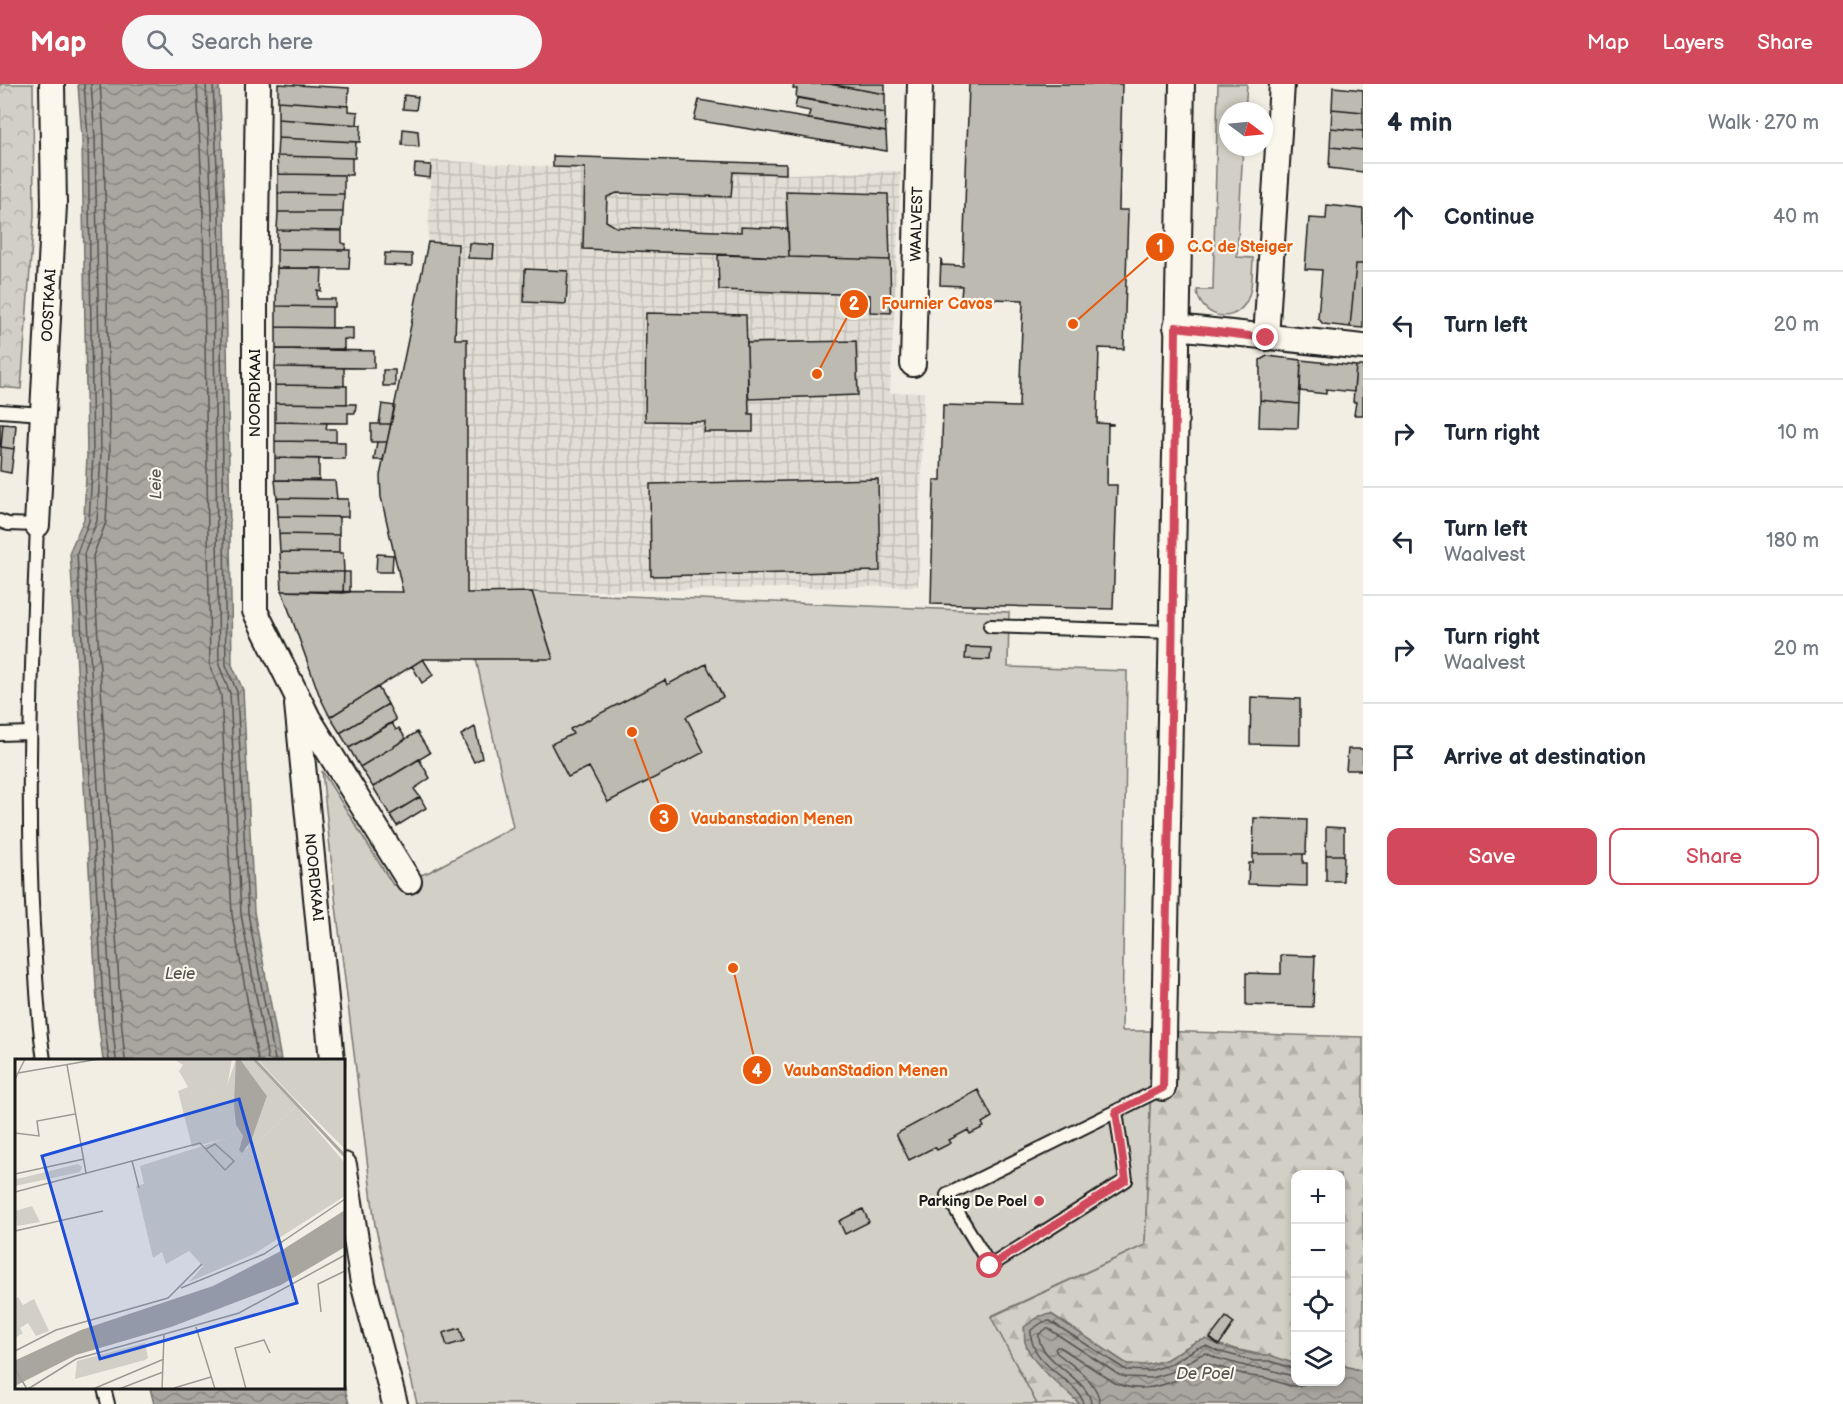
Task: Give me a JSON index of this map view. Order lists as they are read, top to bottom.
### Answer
{
  "streets": {
    "street": ["WAALVEST", "OOSTKAAI", "NOORDKAAI"]
  },
  "water": ["Leie", "De Poel"],
  "places": [
    "C.C de Steiger",
    "Fournier Cavos",
    "Vaubanstadion Menen",
    "VaubanStadion Menen",
    "Parking De Poel"
  ],
  "north": "right",
  "page": {
    "header": "Map",
    "search": "Search here",
    "nav": ["Map", "Layers", "Share"],
    "heading": ["4 min", "Walk · 270 m"],
    "list": [
      ["Continue", "40 m"],
      ["Turn left", "20 m"],
      ["Turn right", "10 m"],
      ["Turn left", "Waalvest", "180 m"],
      ["Turn right", "Waalvest", "20 m"],
      "Arrive at destination"
    ],
    "buttons": ["Save", "Share"],
    "map_buttons": ["+", "−"]
  }
}
